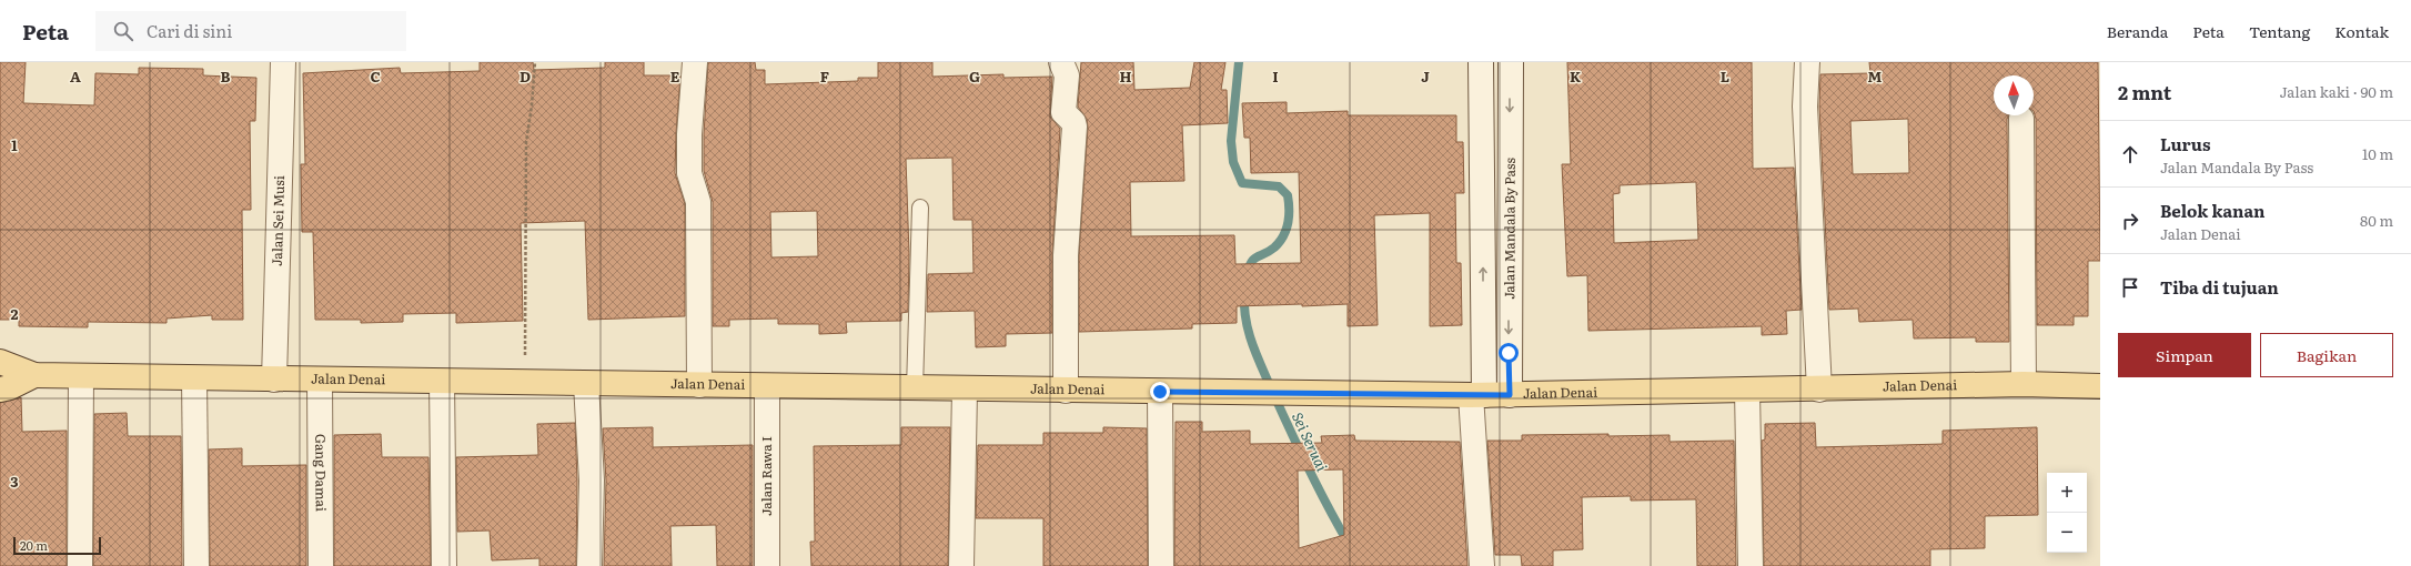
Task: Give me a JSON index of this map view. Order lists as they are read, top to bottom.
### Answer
{
  "streets": {
    "main road": ["Jalan Denai"],
    "street": [
      "Jalan Sei Musi",
      "Jalan Mandala By Pass",
      "Gang Damai",
      "Jalan Rawa I"
    ]
  },
  "crossings": [
    ["Jalan Sei Musi", "Jalan Denai"],
    ["Jalan Mandala By Pass", "Jalan Denai"],
    ["Jalan Denai", "Gang Damai"],
    ["Jalan Denai", "Jalan Rawa I"]
  ],
  "water": ["Sei Seruai"],
  "scale_bar": "20 m",
  "north": "top",
  "page": {
    "header": "Peta",
    "search": "Cari di sini",
    "nav": [
      "Beranda",
      "Peta",
      "Tentang",
      "Kontak"
    ],
    "heading": ["2 mnt", "Jalan kaki · 90 m"],
    "list": [
      ["Lurus", "Jalan Mandala By Pass", "10 m"],
      ["Belok kanan", "Jalan Denai", "80 m"],
      "Tiba di tujuan"
    ],
    "buttons": ["Simpan", "Bagikan"],
    "map_buttons": ["+", "−"],
    "scale": "20 m"
  },
  "grid": {
    "columns": [
      "A",
      "B",
      "C",
      "D",
      "E",
      "F",
      "G",
      "H",
      "I",
      "J",
      "K",
      "L",
      "M"
    ],
    "rows": ["1", "2", "3"]
  }
}
